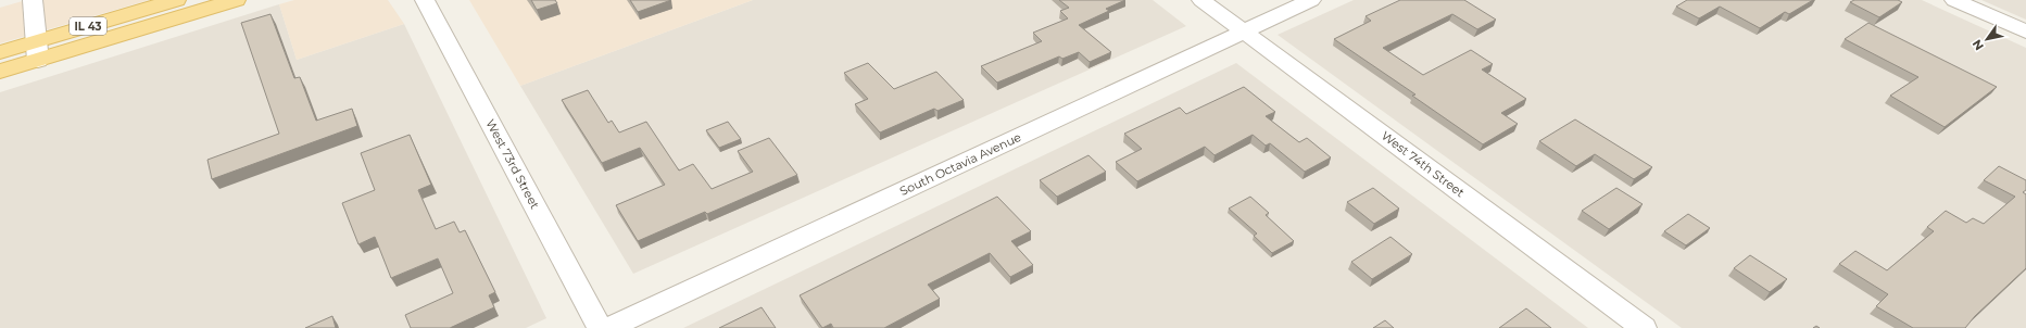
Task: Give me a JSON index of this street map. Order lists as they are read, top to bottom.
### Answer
{
  "streets": {
    "main road": ["IL 43"],
    "street": ["West 73rd Street", "South Octavia Avenue", "West 74th Street"]
  },
  "crossings": [
    ["South Octavia Avenue", "West 74th Street"]
  ],
  "north": "bottom left"
}
